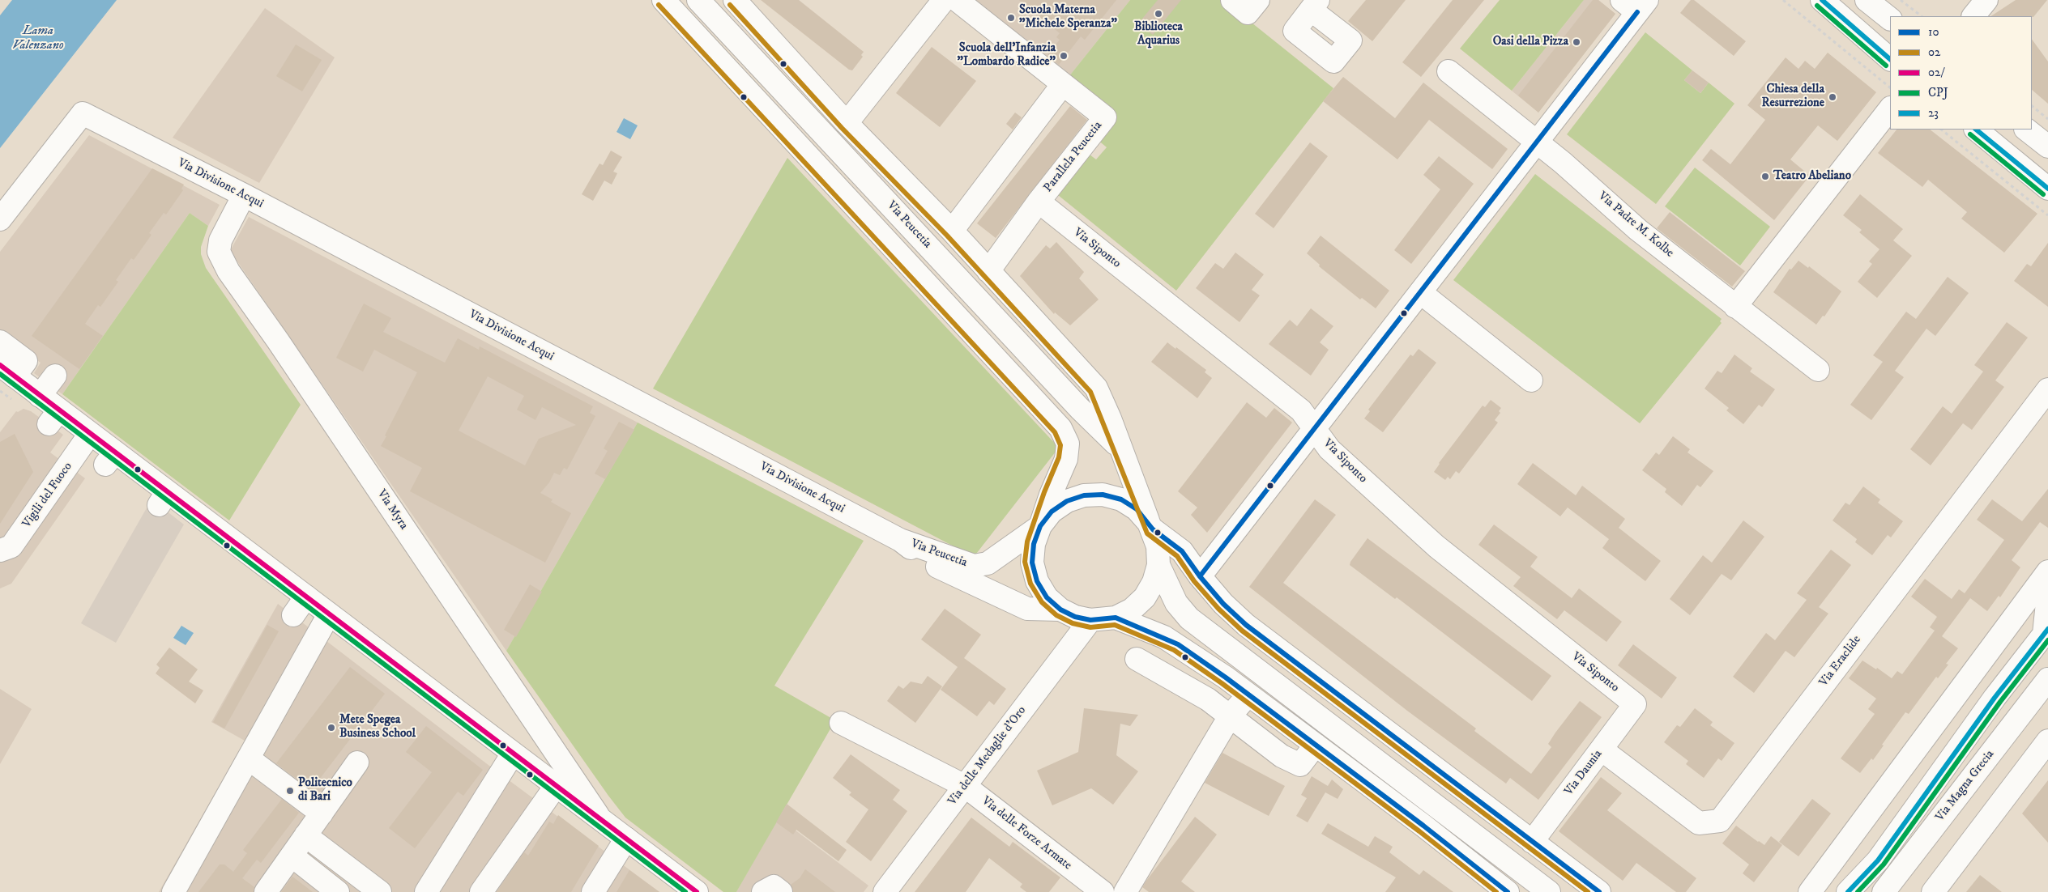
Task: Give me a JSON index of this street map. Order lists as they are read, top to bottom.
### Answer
{
  "streets": {
    "street": [
      "Parallela Peucetia",
      "Via Divisione Acqui",
      "Via Peucetia",
      "Via Padre M. Kolbe",
      "Via Siponto",
      "Vigili del Fuoco",
      "Via Myra",
      "Via Eraclide",
      "Via delle Medaglie d'Oro",
      "Via Daunia",
      "Via Magna Grecia",
      "Via delle Forze Armate"
    ]
  },
  "crossings": [
    ["Parallela Peucetia", "Via Peucetia"],
    ["Parallela Peucetia", "Via Siponto"],
    ["Via Divisione Acqui", "Via Peucetia"],
    ["Via Divisione Acqui", "Via Myra"],
    ["Via Divisione Acqui", "Via delle Medaglie d'Oro"],
    ["Via Peucetia", "Via delle Medaglie d'Oro"],
    ["Via Peucetia", "Via Daunia"],
    ["Via Siponto", "Via Daunia"],
    ["Via Eraclide", "Via Daunia"],
    ["Via delle Medaglie d'Oro", "Via delle Forze Armate"]
  ],
  "water": ["Lama Valenzano"],
  "places": [
    "Biblioteca Aquarius",
    "Scuola Materna \"Michele Speranza\"",
    "Oasi della Pizza",
    "Scuola dell'Infanzia \"Lombardo Radice\"",
    "Chiesa della Resurrezione",
    "Teatro Abeliano",
    "Mete Spegea Business School",
    "Politecnico di Bari"
  ],
  "lines": [
    "transit line 23",
    "transit line 02",
    "transit line CPJ",
    "transit line 10",
    "transit line 02/"
  ],
  "legend": [
    "10",
    "02",
    "02/",
    "CPJ",
    "23"
  ]
}
